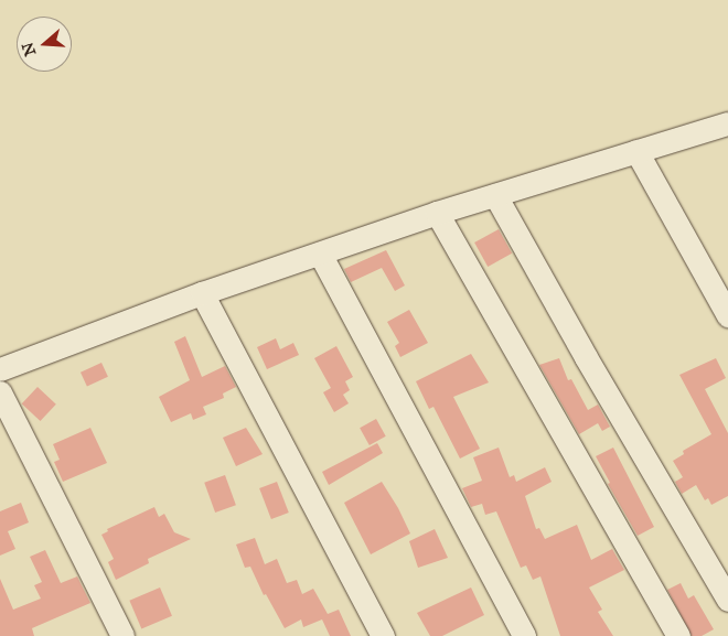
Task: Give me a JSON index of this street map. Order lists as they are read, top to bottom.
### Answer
{
  "north": "left"
}
